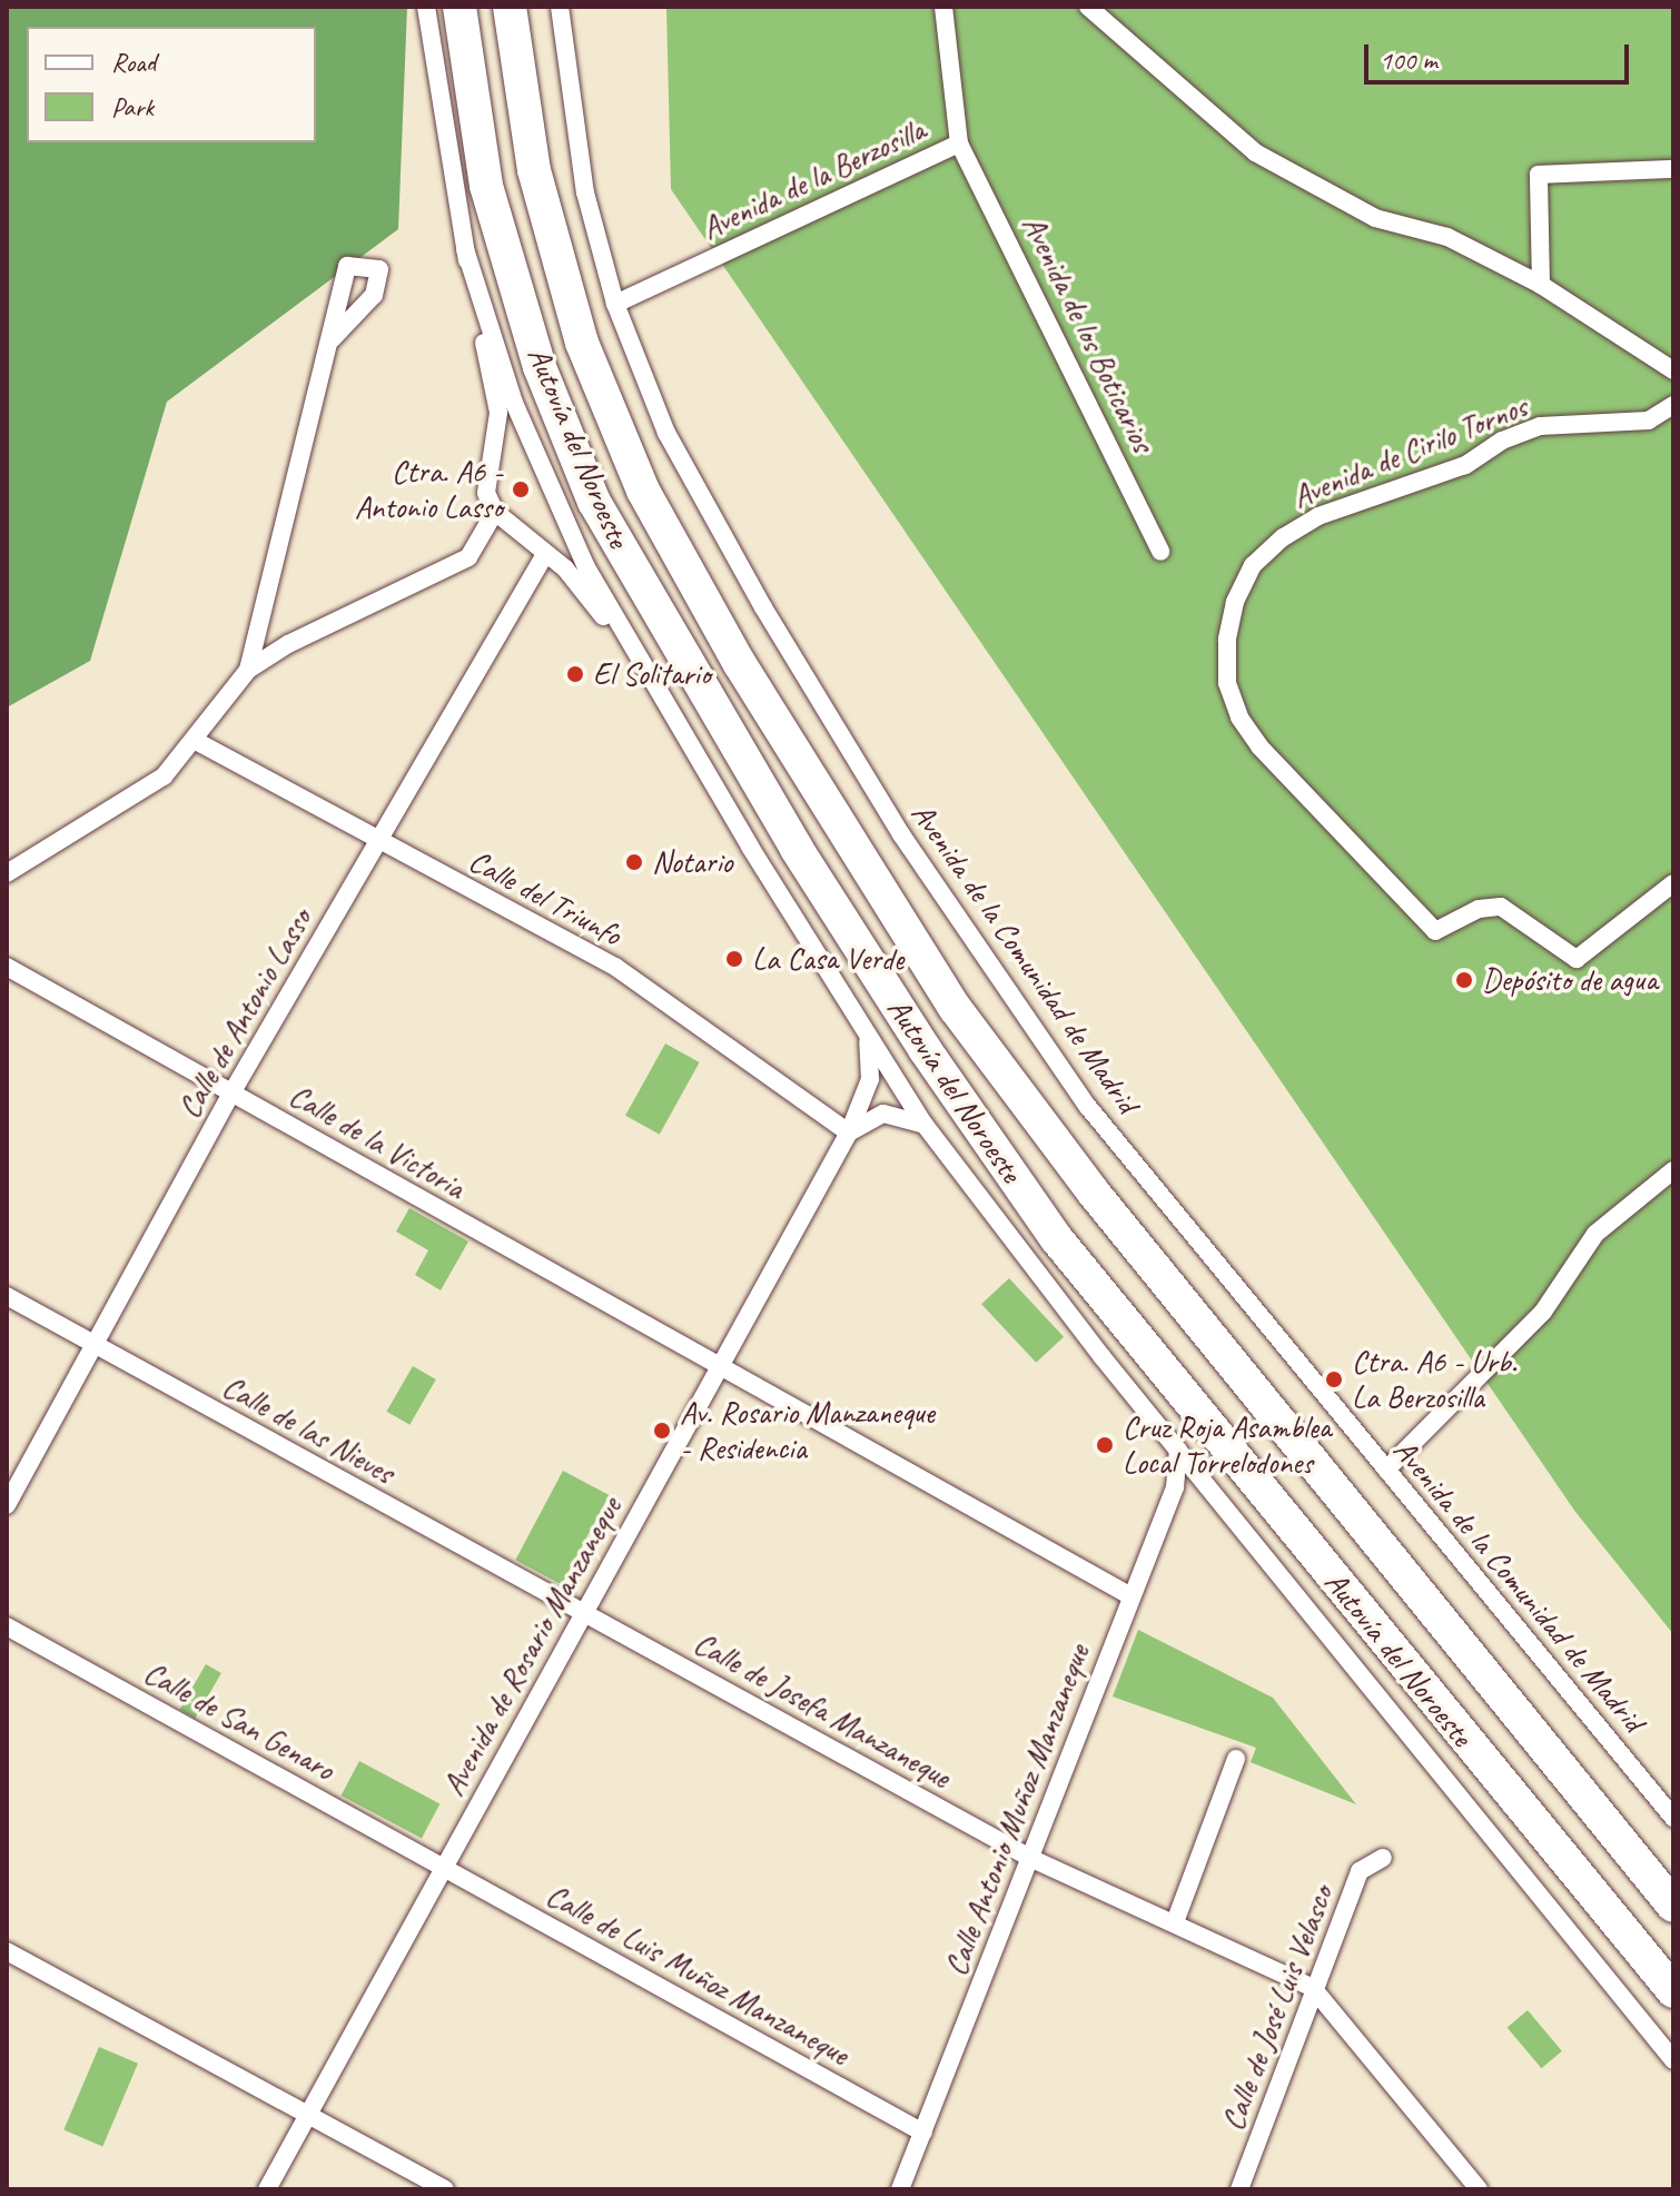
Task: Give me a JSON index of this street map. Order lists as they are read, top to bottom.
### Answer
{
  "streets": {
    "highway": ["Autovía del Noroeste"],
    "street": [
      "Avenida de la Berzosilla",
      "Avenida de los Boticarios",
      "Avenida de Cirilo Tornos",
      "Calle del Triunfo",
      "Avenida de la Comunidad de Madrid",
      "Calle de Antonio Lasso",
      "Calle de la Victoria",
      "Calle de las Nieves",
      "Avenida de Rosario Manzaneque",
      "Calle de Josefa Manzaneque",
      "Calle de San Genaro",
      "Calle Antonio Muñoz Manzaneque",
      "Calle de Luis Muñoz Manzaneque",
      "Calle de José Luis Velasco"
    ]
  },
  "crossings": [
    ["Avenida de la Berzosilla", "Avenida de los Boticarios"],
    ["Avenida de la Berzosilla", "Avenida de la Comunidad de Madrid"],
    ["Calle del Triunfo", "Calle de Antonio Lasso"],
    ["Calle del Triunfo", "Avenida de Rosario Manzaneque"],
    ["Calle de Antonio Lasso", "Calle de la Victoria"],
    ["Calle de Antonio Lasso", "Calle de las Nieves"],
    ["Calle de la Victoria", "Avenida de Rosario Manzaneque"],
    ["Calle de la Victoria", "Calle Antonio Muñoz Manzaneque"],
    ["Calle de las Nieves", "Avenida de Rosario Manzaneque"],
    ["Calle de las Nieves", "Calle de Josefa Manzaneque"],
    ["Avenida de Rosario Manzaneque", "Calle de Josefa Manzaneque"],
    ["Avenida de Rosario Manzaneque", "Calle de San Genaro"],
    ["Avenida de Rosario Manzaneque", "Calle de Luis Muñoz Manzaneque"],
    ["Calle de Josefa Manzaneque", "Calle Antonio Muñoz Manzaneque"],
    ["Calle de Josefa Manzaneque", "Calle de José Luis Velasco"],
    ["Calle de San Genaro", "Calle de Luis Muñoz Manzaneque"],
    ["Calle Antonio Muñoz Manzaneque", "Calle de Luis Muñoz Manzaneque"]
  ],
  "places": [
    "Ctra. A6 - Antonio Lasso",
    "El Solitario",
    "Notario",
    "La Casa Verde",
    "Depósito de agua",
    "Ctra. A6 - Urb. La Berzosilla",
    "Av. Rosario Manzaneque - Residencia",
    "Cruz Roja Asamblea Local Torrelodones"
  ],
  "legend": ["Road", "Park"],
  "scale_bar": "100 m"
}
